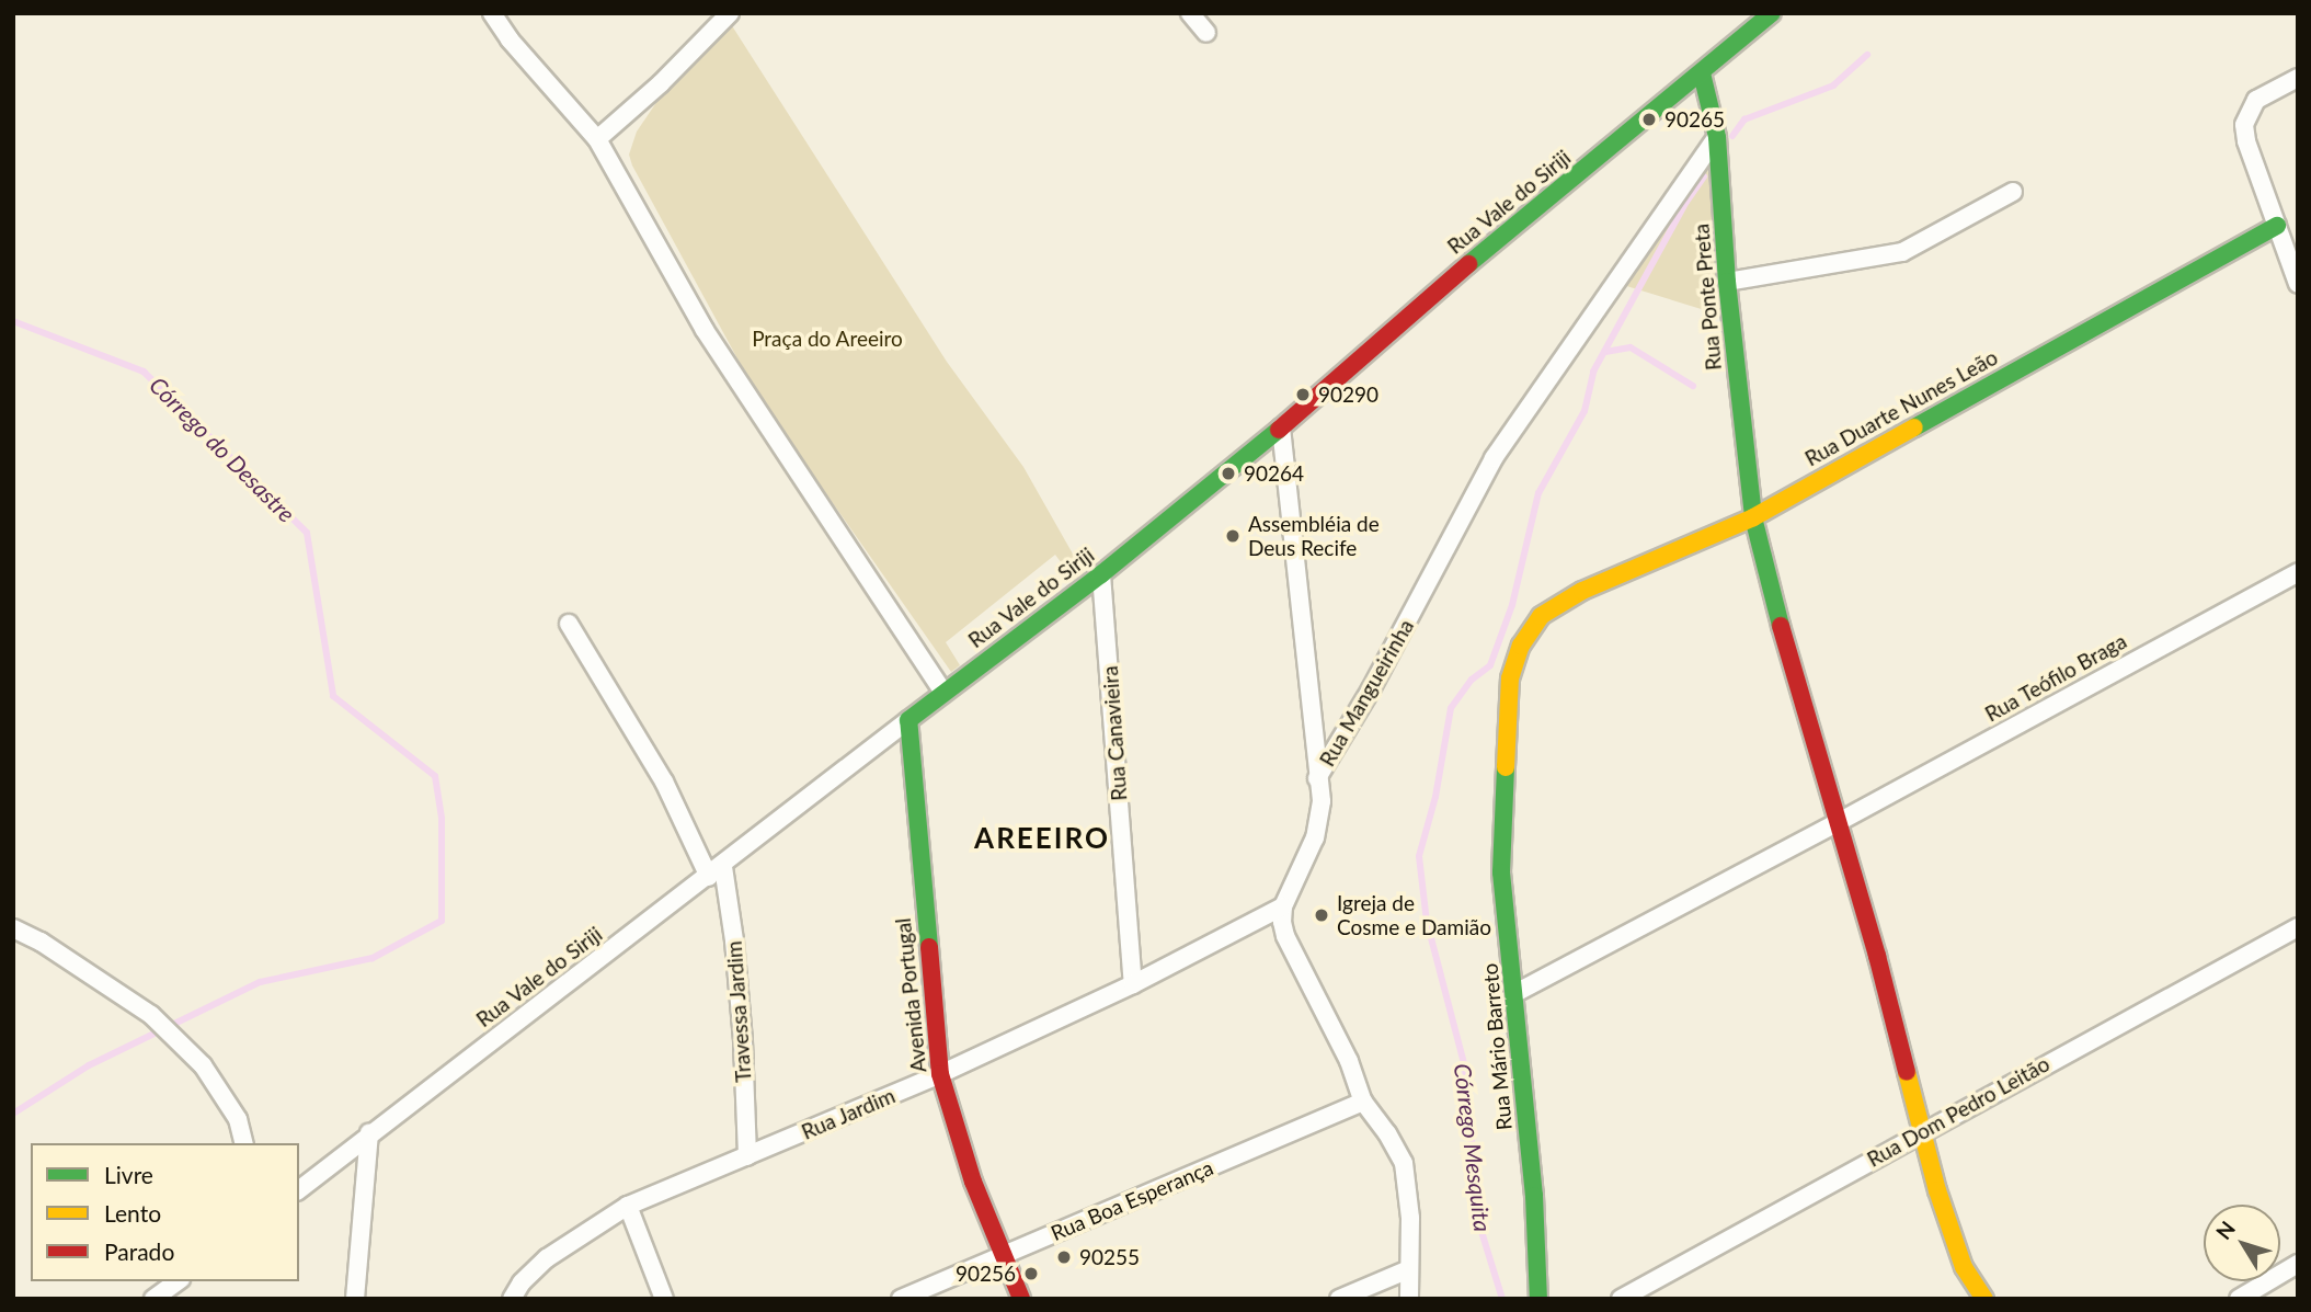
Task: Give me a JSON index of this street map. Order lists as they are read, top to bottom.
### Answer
{
  "streets": {
    "street": [
      "Rua Vale do Siriji",
      "Rua Ponte Preta",
      "Rua Duarte Nunes Leão",
      "Rua Teófilo Braga",
      "Rua Mangueirinha",
      "Rua Canavieira",
      "Avenida Portugal",
      "Travessa Jardim",
      "Rua Mário Barreto",
      "Rua Dom Pedro Leitão",
      "Rua Jardim",
      "Rua Boa Esperança"
    ]
  },
  "crossings": [
    ["Rua Vale do Siriji", "Rua Ponte Preta"],
    ["Rua Vale do Siriji", "Rua Canavieira"],
    ["Rua Vale do Siriji", "Avenida Portugal"],
    ["Rua Vale do Siriji", "Travessa Jardim"],
    ["Rua Ponte Preta", "Rua Duarte Nunes Leão"],
    ["Rua Ponte Preta", "Rua Mangueirinha"],
    ["Rua Duarte Nunes Leão", "Rua Mário Barreto"],
    ["Rua Teófilo Braga", "Rua Mário Barreto"],
    ["Rua Mangueirinha", "Rua Jardim"],
    ["Rua Canavieira", "Rua Jardim"],
    ["Avenida Portugal", "Rua Jardim"],
    ["Avenida Portugal", "Rua Boa Esperança"],
    ["Travessa Jardim", "Rua Jardim"]
  ],
  "districts": ["AREEIRO"],
  "water": ["Córrego do Desastre", "Córrego Mesquita"],
  "parks": ["Praça do Areeiro"],
  "places": [
    "90265",
    "90290",
    "90264",
    "Assembléia de Deus Recife",
    "Igreja de Cosme e Damião",
    "90255",
    "90256"
  ],
  "legend": ["Livre", "Lento", "Parado"],
  "north": "top left"
}
